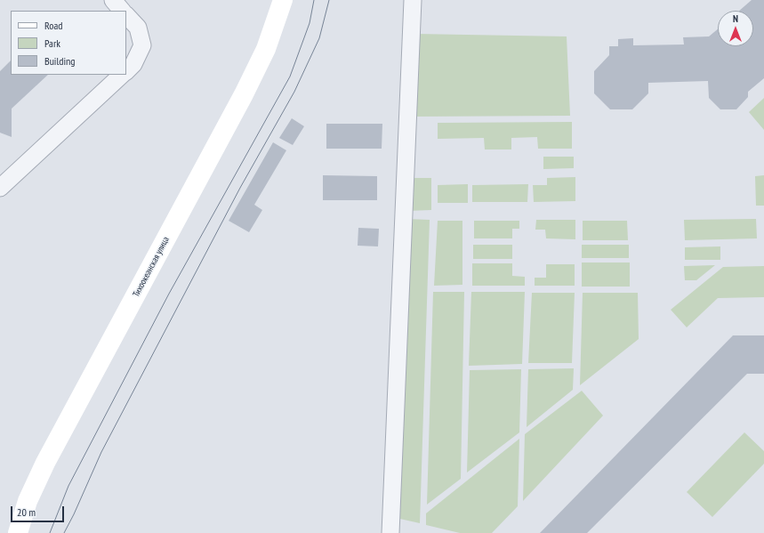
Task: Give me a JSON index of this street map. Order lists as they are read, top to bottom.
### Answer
{
  "streets": {
    "main road": ["Тихоокеанская улица"]
  },
  "legend": ["Road", "Park", "Building"],
  "scale_bar": "20 m",
  "north": "top"
}
